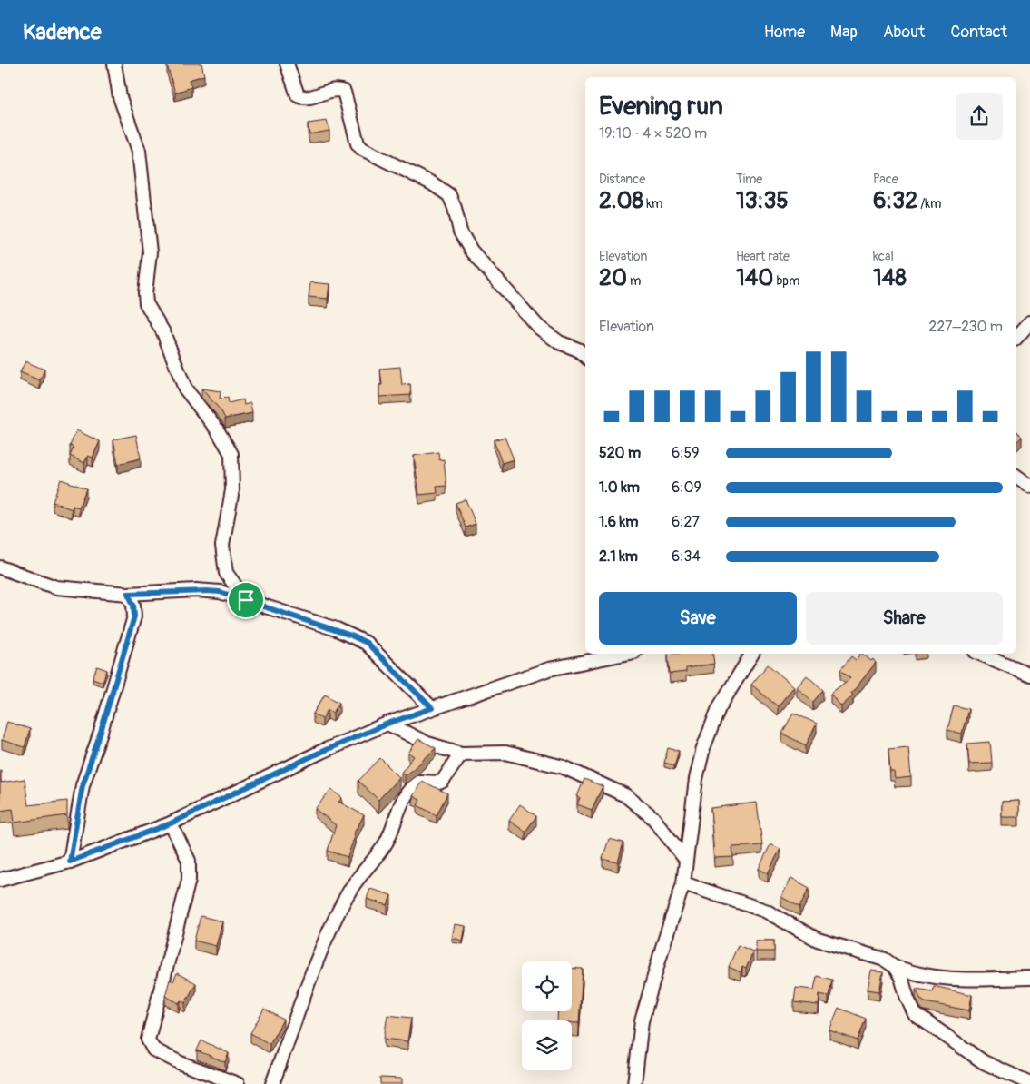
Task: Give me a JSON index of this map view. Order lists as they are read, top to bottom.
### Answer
{
  "page": {
    "header": "Kadence",
    "nav": [
      "Home",
      "Map",
      "About",
      "Contact"
    ],
    "heading": ["Evening run", "19:10 · 4 × 520 m"],
    "stats": [
      ["Distance", "2.08 km"],
      ["Time", "13:35"],
      ["Pace", "6:32 /km"],
      ["Elevation", "20 m"],
      ["Heart rate", "140 bpm"],
      ["kcal", "148"]
    ],
    "chart": ["Elevation", "227–230 m"],
    "list": [
      {
        "name": "520 m",
        "note": "6:59"
      },
      {
        "name": "1.0 km",
        "note": "6:09"
      },
      {
        "name": "1.6 km",
        "note": "6:27"
      },
      {
        "name": "2.1 km",
        "note": "6:34"
      }
    ],
    "buttons": ["Save", "Share"]
  }
}
